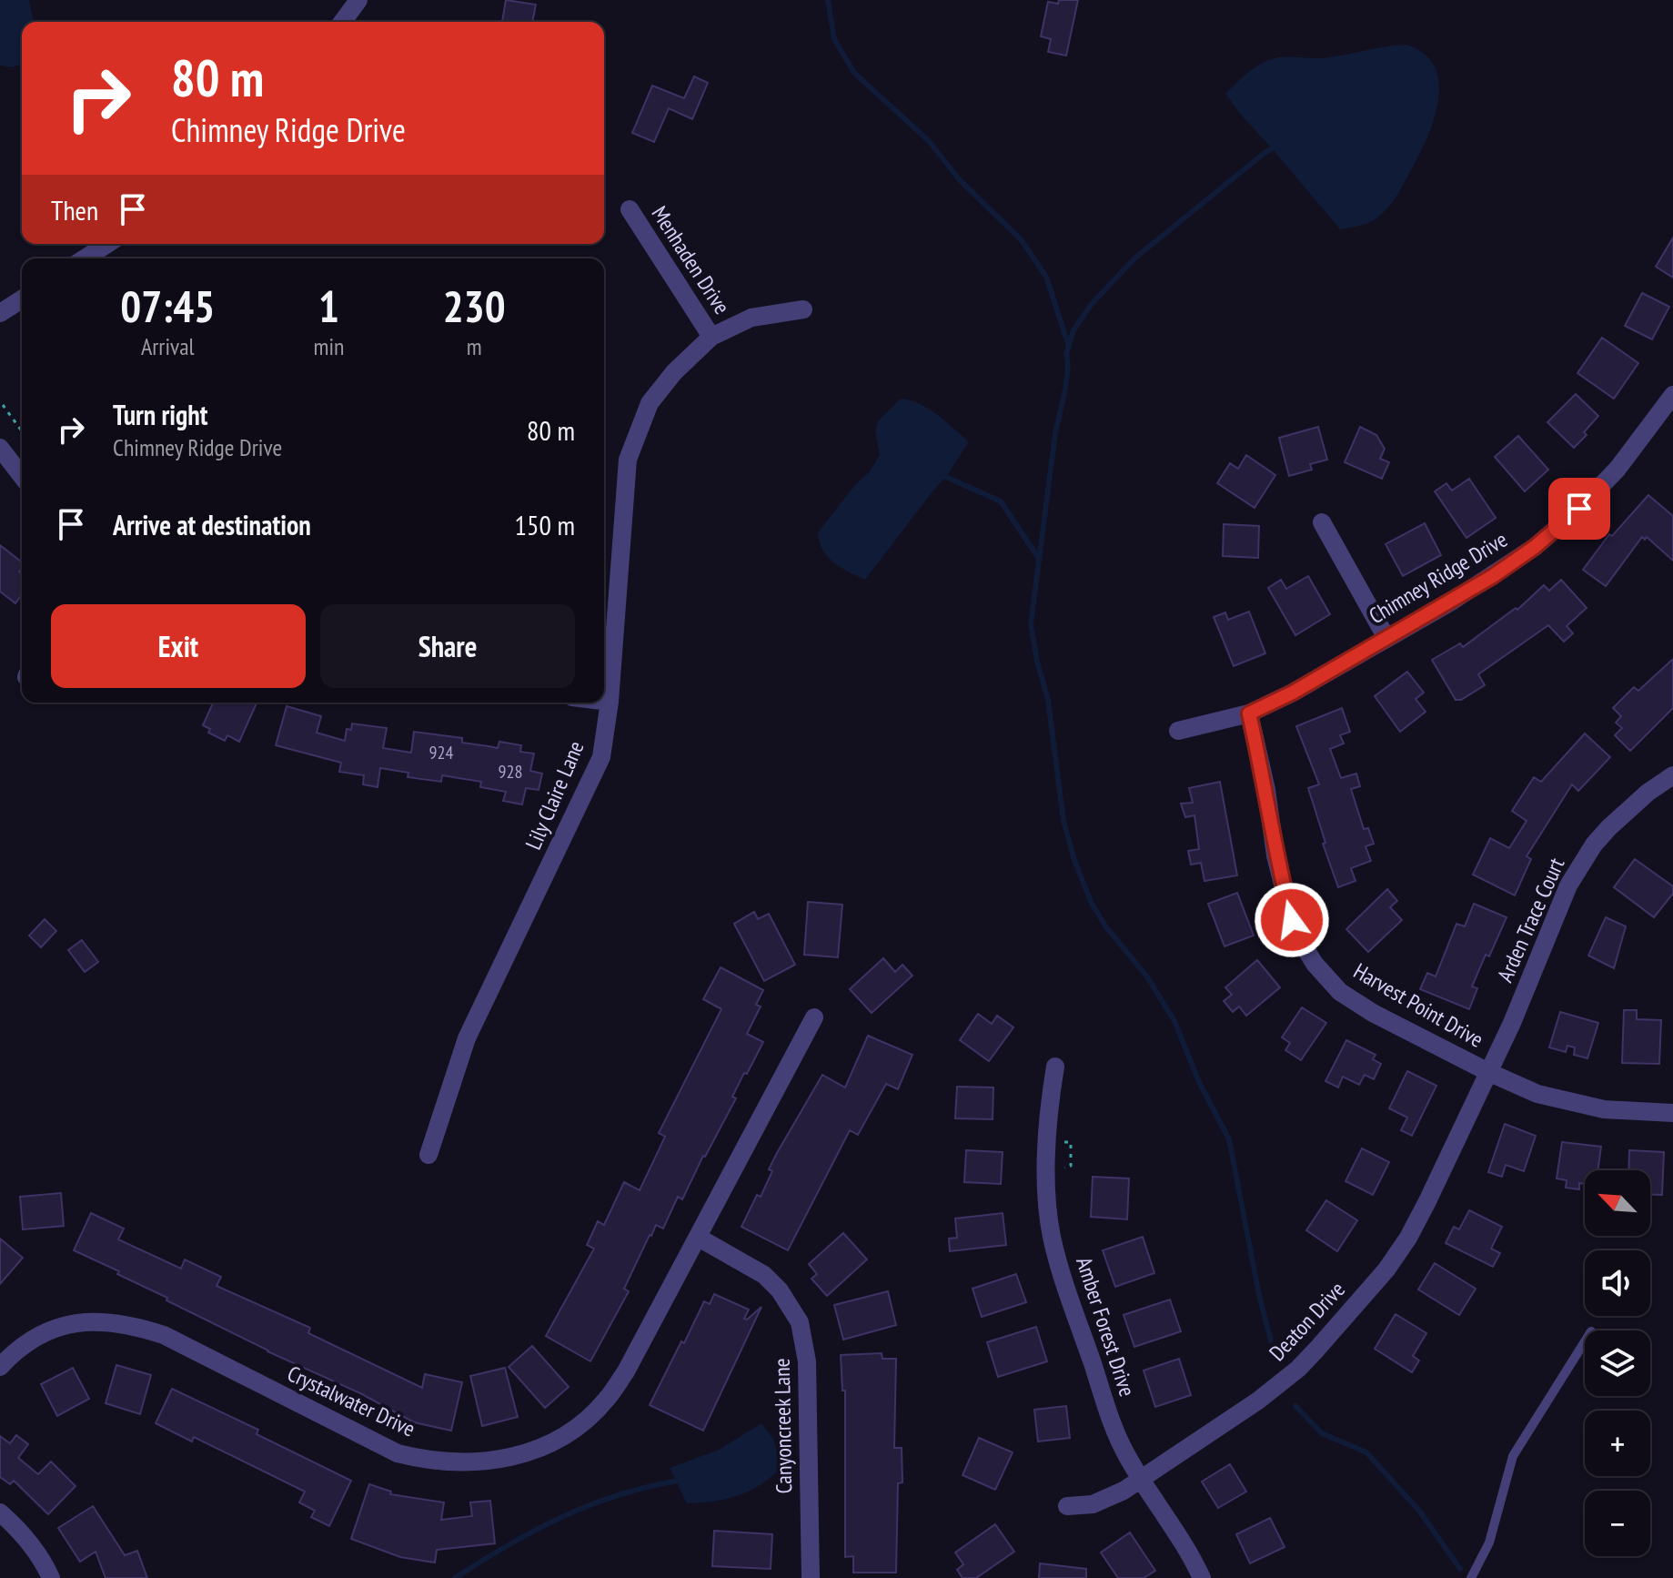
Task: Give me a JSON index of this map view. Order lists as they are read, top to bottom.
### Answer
{
  "streets": {
    "street": [
      "Menhaden Drive",
      "Chimney Ridge Drive",
      "Lily Claire Lane",
      "Arden Trace Court",
      "Harvest Point Drive",
      "Deaton Drive",
      "Amber Forest Drive",
      "Crystalwater Drive",
      "Canyoncreek Lane"
    ]
  },
  "crossings": [
    ["Menhaden Drive", "Lily Claire Lane"],
    ["Chimney Ridge Drive", "Harvest Point Drive"],
    ["Arden Trace Court", "Harvest Point Drive"],
    ["Arden Trace Court", "Deaton Drive"],
    ["Harvest Point Drive", "Deaton Drive"],
    ["Deaton Drive", "Amber Forest Drive"],
    ["Crystalwater Drive", "Canyoncreek Lane"]
  ],
  "house_numbers": ["924", "928"],
  "north": "top left",
  "page": {
    "turn": ["80 m", "Chimney Ridge Drive"],
    "then": "Then",
    "eta": [
      "07:45",
      "Arrival",
      "1",
      "min",
      "230",
      "m"
    ],
    "list": [
      {
        "name": "Turn right",
        "note": "Chimney Ridge Drive",
        "value": "80 m"
      },
      {
        "name": "Arrive at destination",
        "value": "150 m"
      }
    ],
    "buttons": ["Exit", "Share"],
    "map_buttons": ["+", "−"]
  }
}
